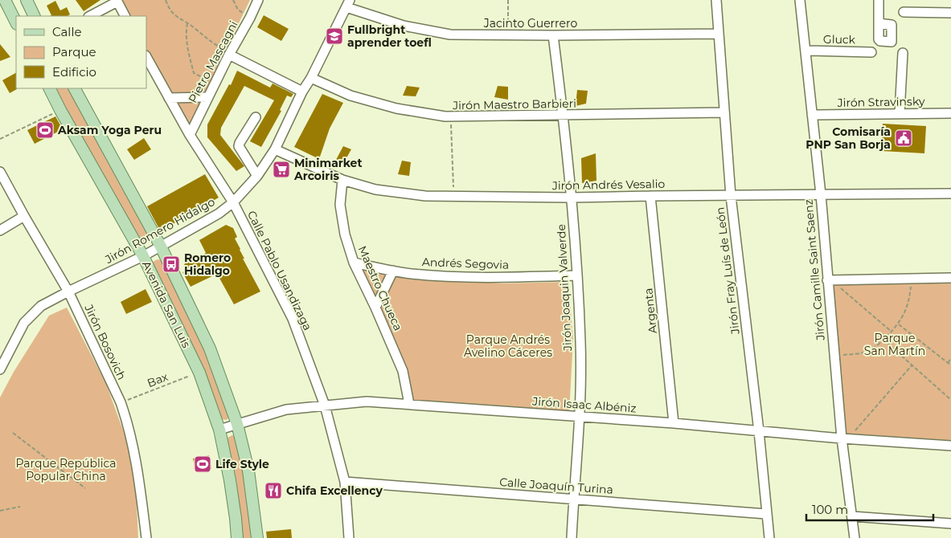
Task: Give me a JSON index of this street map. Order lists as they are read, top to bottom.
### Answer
{
  "streets": {
    "main road": ["Avenida San Luis"],
    "street": [
      "Jacinto Guerrero",
      "Gluck",
      "Pietro Mascagni",
      "Jirón Stravinsky",
      "Jirón Maestro Barbieri",
      "Jirón Andrés Vesalio",
      "Jirón Romero Hidalgo",
      "Andrés Segovia",
      "Jirón Camille Saint Saenz",
      "Calle Pablo Usandizaga",
      "Jirón Fray Luís de León",
      "Jirón Joaquin Valverde",
      "Maestro Chueca",
      "Argenta",
      "Jirón Bosovich",
      "Jirón Isaac Albéniz",
      "Calle Joaquín Turina"
    ],
    "path": ["Bax"]
  },
  "crossings": [
    ["Jacinto Guerrero", "Jirón Romero Hidalgo"],
    ["Jacinto Guerrero", "Jirón Fray Luís de León"],
    ["Jacinto Guerrero", "Jirón Joaquin Valverde"],
    ["Gluck", "Jirón Camille Saint Saenz"],
    ["Pietro Mascagni", "Calle Pablo Usandizaga"],
    ["Jirón Stravinsky", "Jirón Camille Saint Saenz"],
    ["Jirón Maestro Barbieri", "Jirón Romero Hidalgo"],
    ["Jirón Maestro Barbieri", "Jirón Fray Luís de León"],
    ["Jirón Maestro Barbieri", "Jirón Joaquin Valverde"],
    ["Jirón Andrés Vesalio", "Jirón Romero Hidalgo"],
    ["Jirón Andrés Vesalio", "Jirón Camille Saint Saenz"],
    ["Jirón Andrés Vesalio", "Jirón Fray Luís de León"],
    ["Jirón Andrés Vesalio", "Jirón Joaquin Valverde"],
    ["Jirón Andrés Vesalio", "Maestro Chueca"],
    ["Jirón Andrés Vesalio", "Argenta"],
    ["Jirón Romero Hidalgo", "Calle Pablo Usandizaga"],
    ["Jirón Romero Hidalgo", "Avenida San Luis"],
    ["Jirón Romero Hidalgo", "Jirón Bosovich"],
    ["Andrés Segovia", "Jirón Joaquin Valverde"],
    ["Andrés Segovia", "Maestro Chueca"],
    ["Jirón Camille Saint Saenz", "Jirón Isaac Albéniz"],
    ["Calle Pablo Usandizaga", "Jirón Isaac Albéniz"],
    ["Calle Pablo Usandizaga", "Calle Joaquín Turina"],
    ["Jirón Fray Luís de León", "Jirón Isaac Albéniz"],
    ["Jirón Fray Luís de León", "Calle Joaquín Turina"],
    ["Jirón Joaquin Valverde", "Jirón Isaac Albéniz"],
    ["Jirón Joaquin Valverde", "Calle Joaquín Turina"],
    ["Maestro Chueca", "Jirón Isaac Albéniz"],
    ["Avenida San Luis", "Bax"],
    ["Avenida San Luis", "Jirón Isaac Albéniz"],
    ["Argenta", "Jirón Isaac Albéniz"],
    ["Jirón Bosovich", "Bax"]
  ],
  "parks": ["Parque San Martín", "Parque Andrés Avelino Cáceres", "Parque República Popular China"],
  "places": {
    "school or university": ["Fullbright aprender toefl"],
    "sports": ["Aksam Yoga Peru", "Life Style"],
    "public building": ["Comisaría PNP San Borja"],
    "supermarket": ["Minimarket Arcoiris"],
    "bus stop": ["Romero Hidalgo"],
    "restaurant": ["Chifa Excellency"]
  },
  "legend": ["Calle", "Parque", "Edificio"],
  "scale_bar": "100 m"
}
